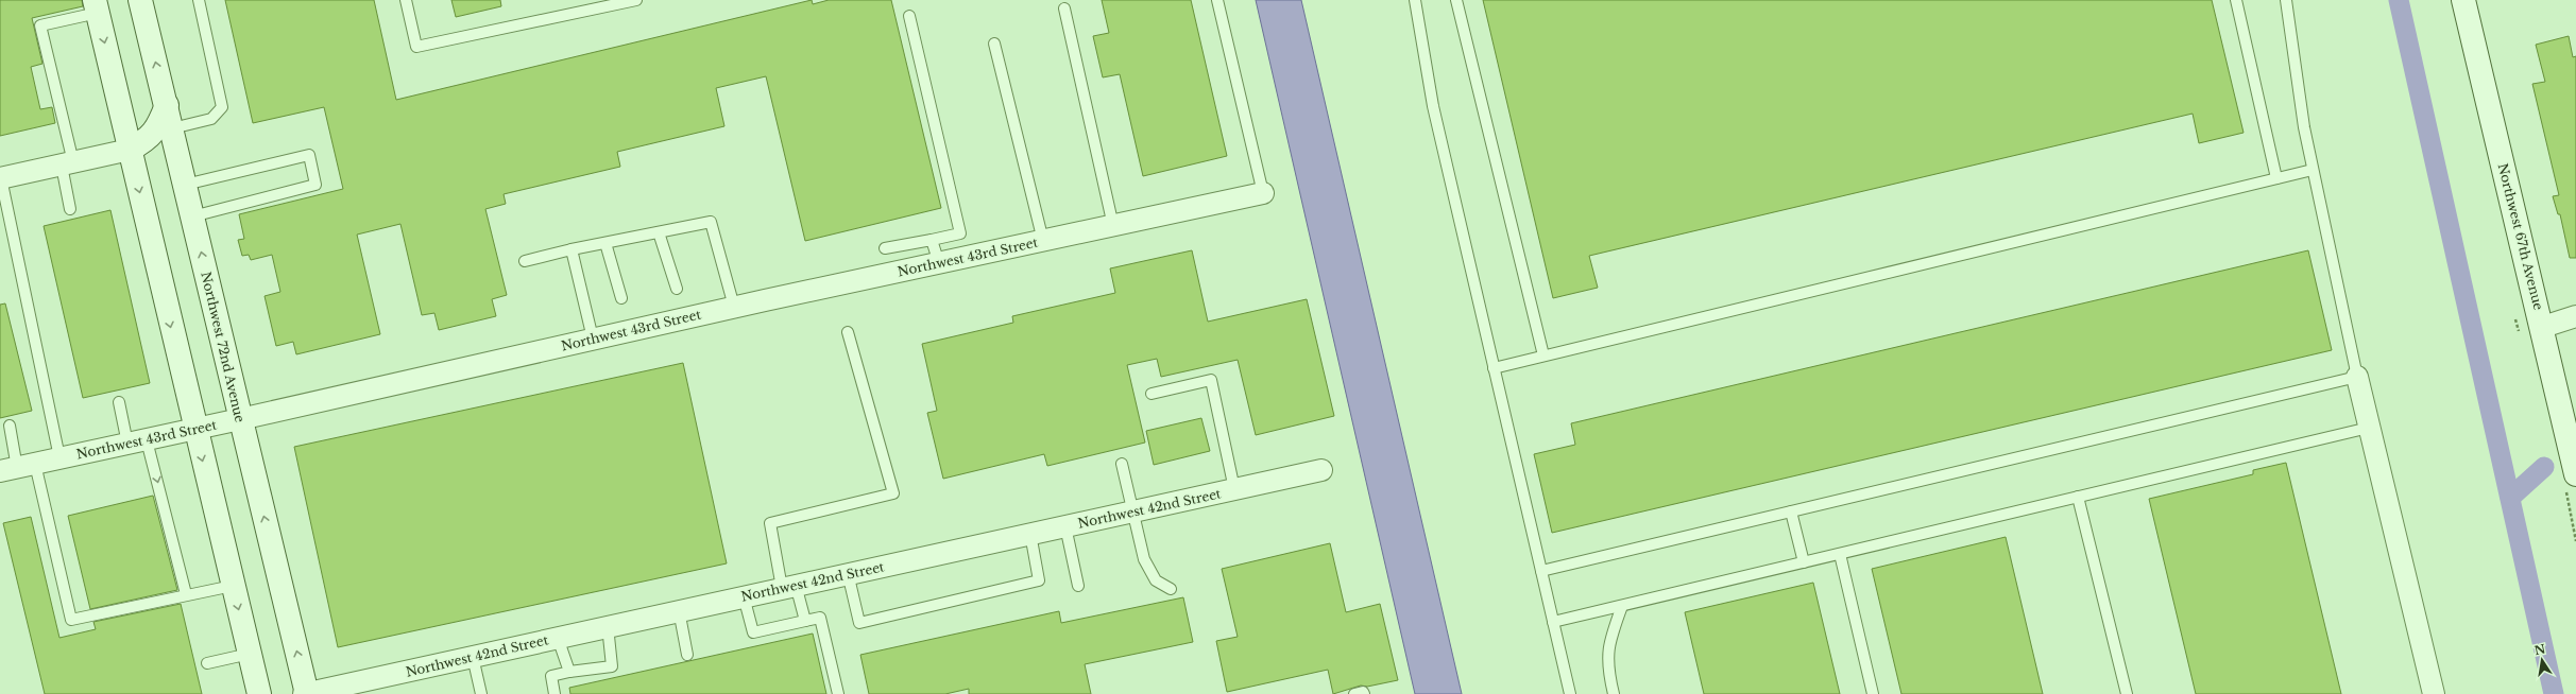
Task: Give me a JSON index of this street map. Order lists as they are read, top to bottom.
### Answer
{
  "streets": {
    "main road": ["Northwest 67th Avenue", "Northwest 72nd Avenue"],
    "street": ["Northwest 43rd Street", "Northwest 42nd Street"]
  },
  "crossings": [
    ["Northwest 43rd Street", "Northwest 72nd Avenue"],
    ["Northwest 72nd Avenue", "Northwest 42nd Street"]
  ],
  "north": "top"
}
